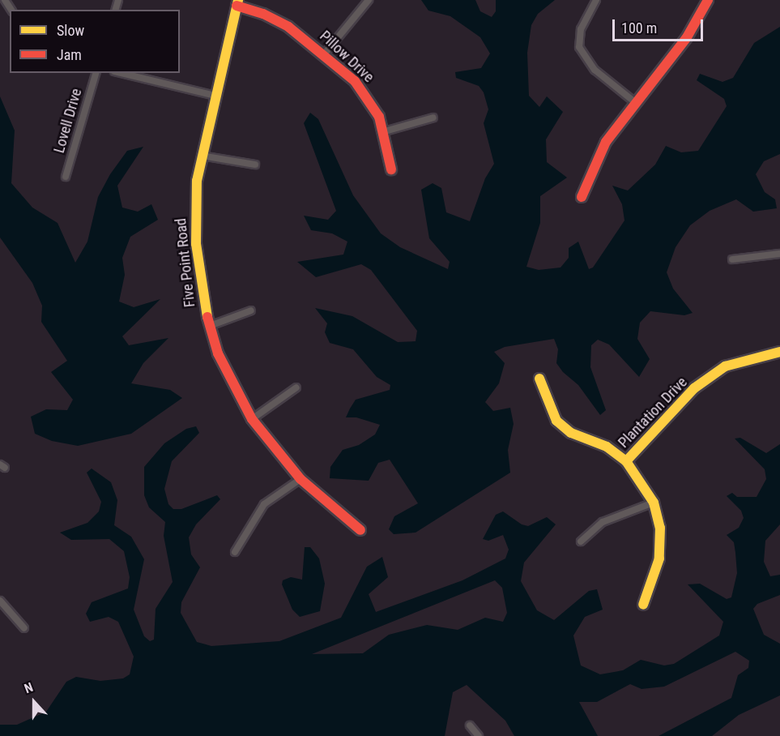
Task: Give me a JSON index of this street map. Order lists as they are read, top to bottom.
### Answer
{
  "streets": {
    "street": [
      "Pillow Drive",
      "Lovell Drive",
      "Five Point Road",
      "Plantation Drive"
    ]
  },
  "crossings": [
    ["Pillow Drive", "Five Point Road"]
  ],
  "legend": ["Slow", "Jam"],
  "scale_bar": "100 m",
  "north": "top"
}
